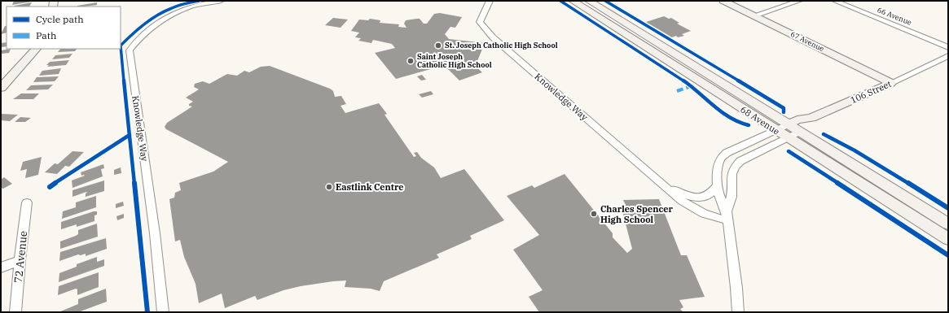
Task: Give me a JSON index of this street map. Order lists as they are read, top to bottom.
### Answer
{
  "streets": {
    "main road": ["67 Avenue", "106 Street", "68 Avenue"],
    "street": ["66 Avenue", "Knowledge Way", "72 Avenue"]
  },
  "crossings": [
    ["67 Avenue", "106 Street"],
    ["106 Street", "68 Avenue"]
  ],
  "places": [
    "St. Joseph Catholic High School",
    "Saint Joseph Catholic High School",
    "Eastlink Centre",
    "Charles Spencer High School"
  ],
  "legend": ["Cycle path", "Path"]
}
